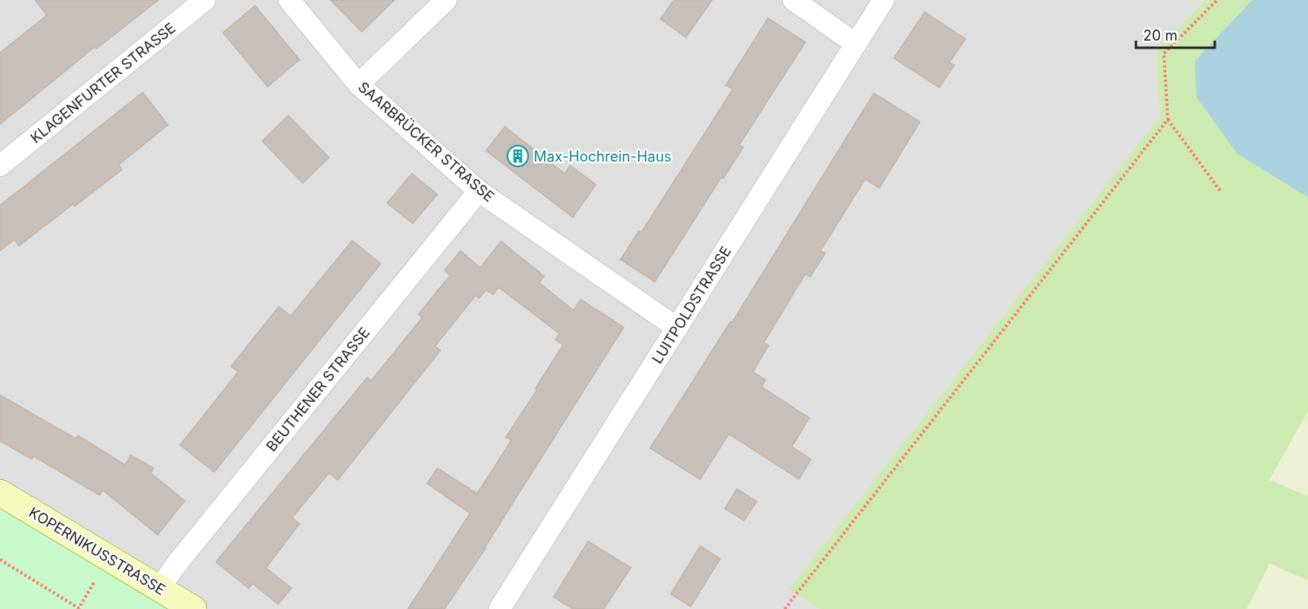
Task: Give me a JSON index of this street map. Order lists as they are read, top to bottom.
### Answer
{
  "streets": {
    "street": [
      "KLAGENFURTER STRASSE",
      "SAARBRÜCKER STRASSE",
      "LUITPOLDSTRASSE",
      "BEUTHENER STRASSE",
      "KOPERNIKUSSTRASSE"
    ]
  },
  "crossings": [
    ["SAARBRÜCKER STRASSE", "LUITPOLDSTRASSE"],
    ["SAARBRÜCKER STRASSE", "BEUTHENER STRASSE"],
    ["BEUTHENER STRASSE", "KOPERNIKUSSTRASSE"]
  ],
  "places": {
    "building": ["Max-Hochrein-Haus"]
  },
  "scale_bar": "20 m"
}
